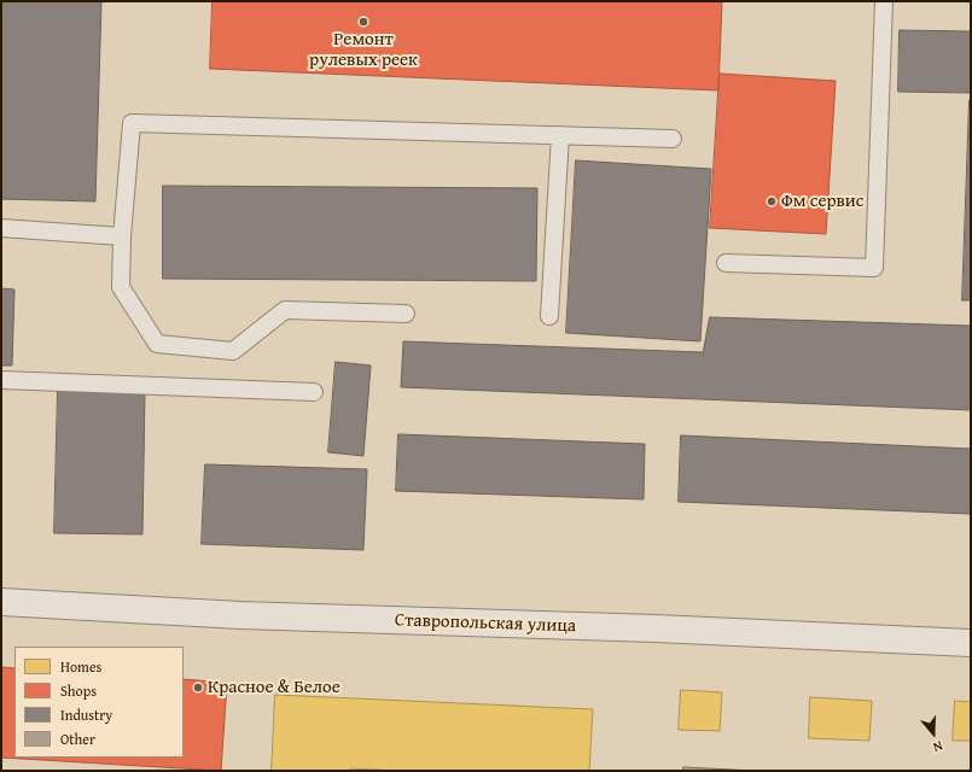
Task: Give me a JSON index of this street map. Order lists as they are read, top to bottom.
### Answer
{
  "streets": {
    "street": ["Ставропольская улица"]
  },
  "places": ["Ремонт рулевых реек", "Фм сервис", "Красное & Белое"],
  "legend": [
    "Homes",
    "Shops",
    "Industry",
    "Other"
  ],
  "north": "bottom"
}
